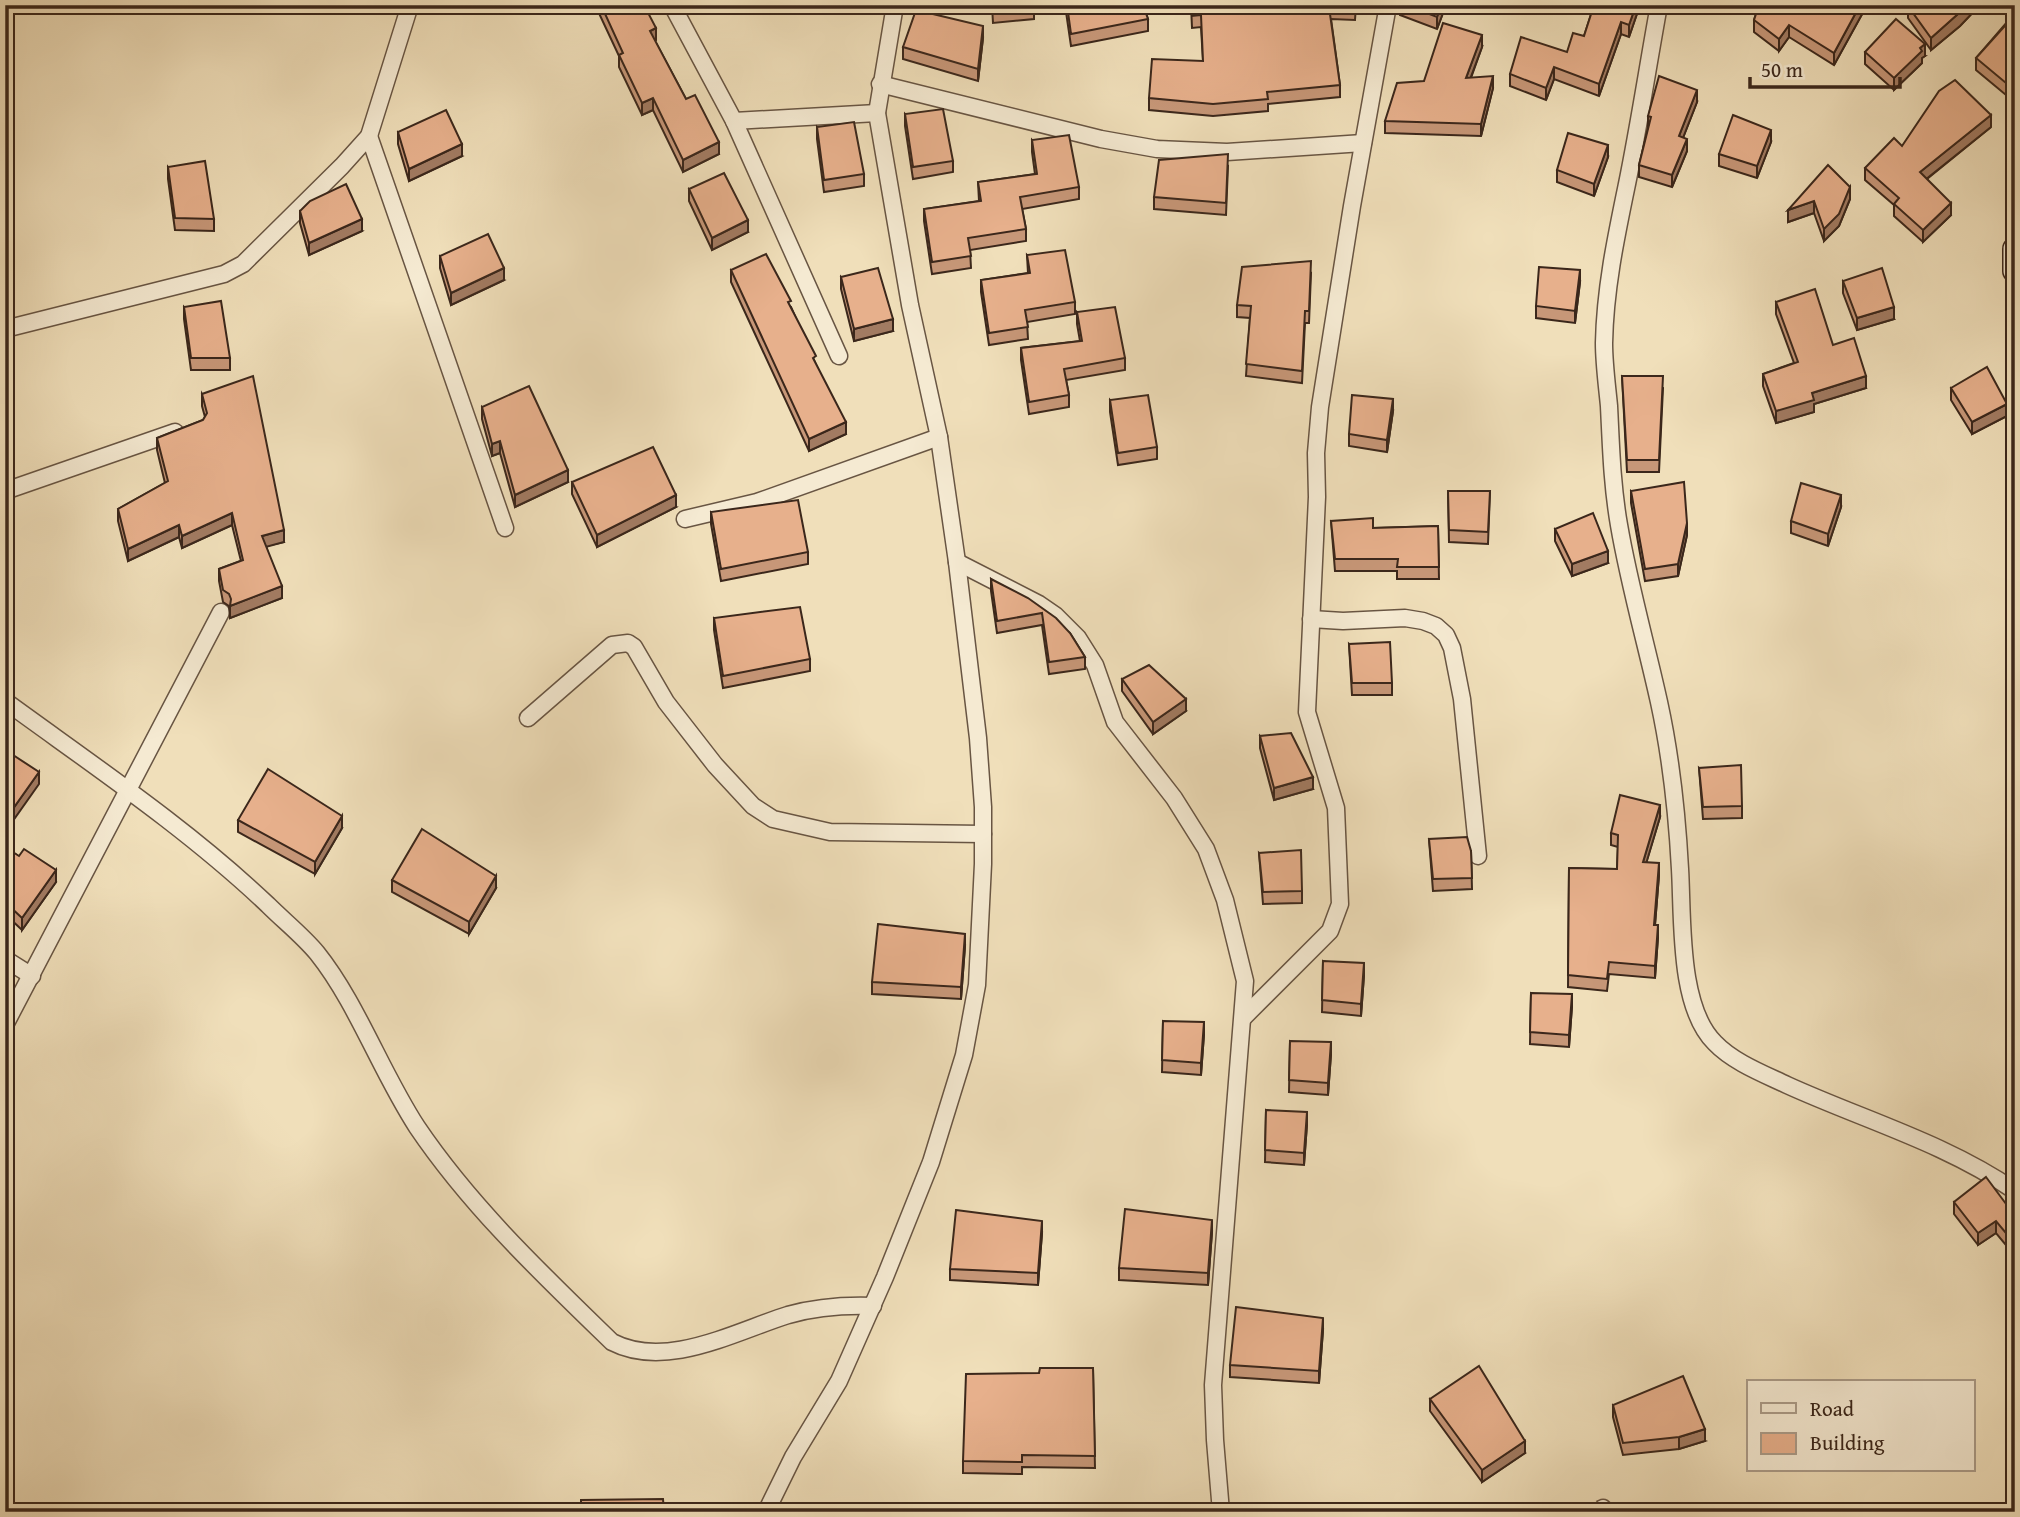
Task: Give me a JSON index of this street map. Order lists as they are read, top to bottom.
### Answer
{
  "legend": ["Road", "Building"],
  "scale_bar": "50 m"
}
